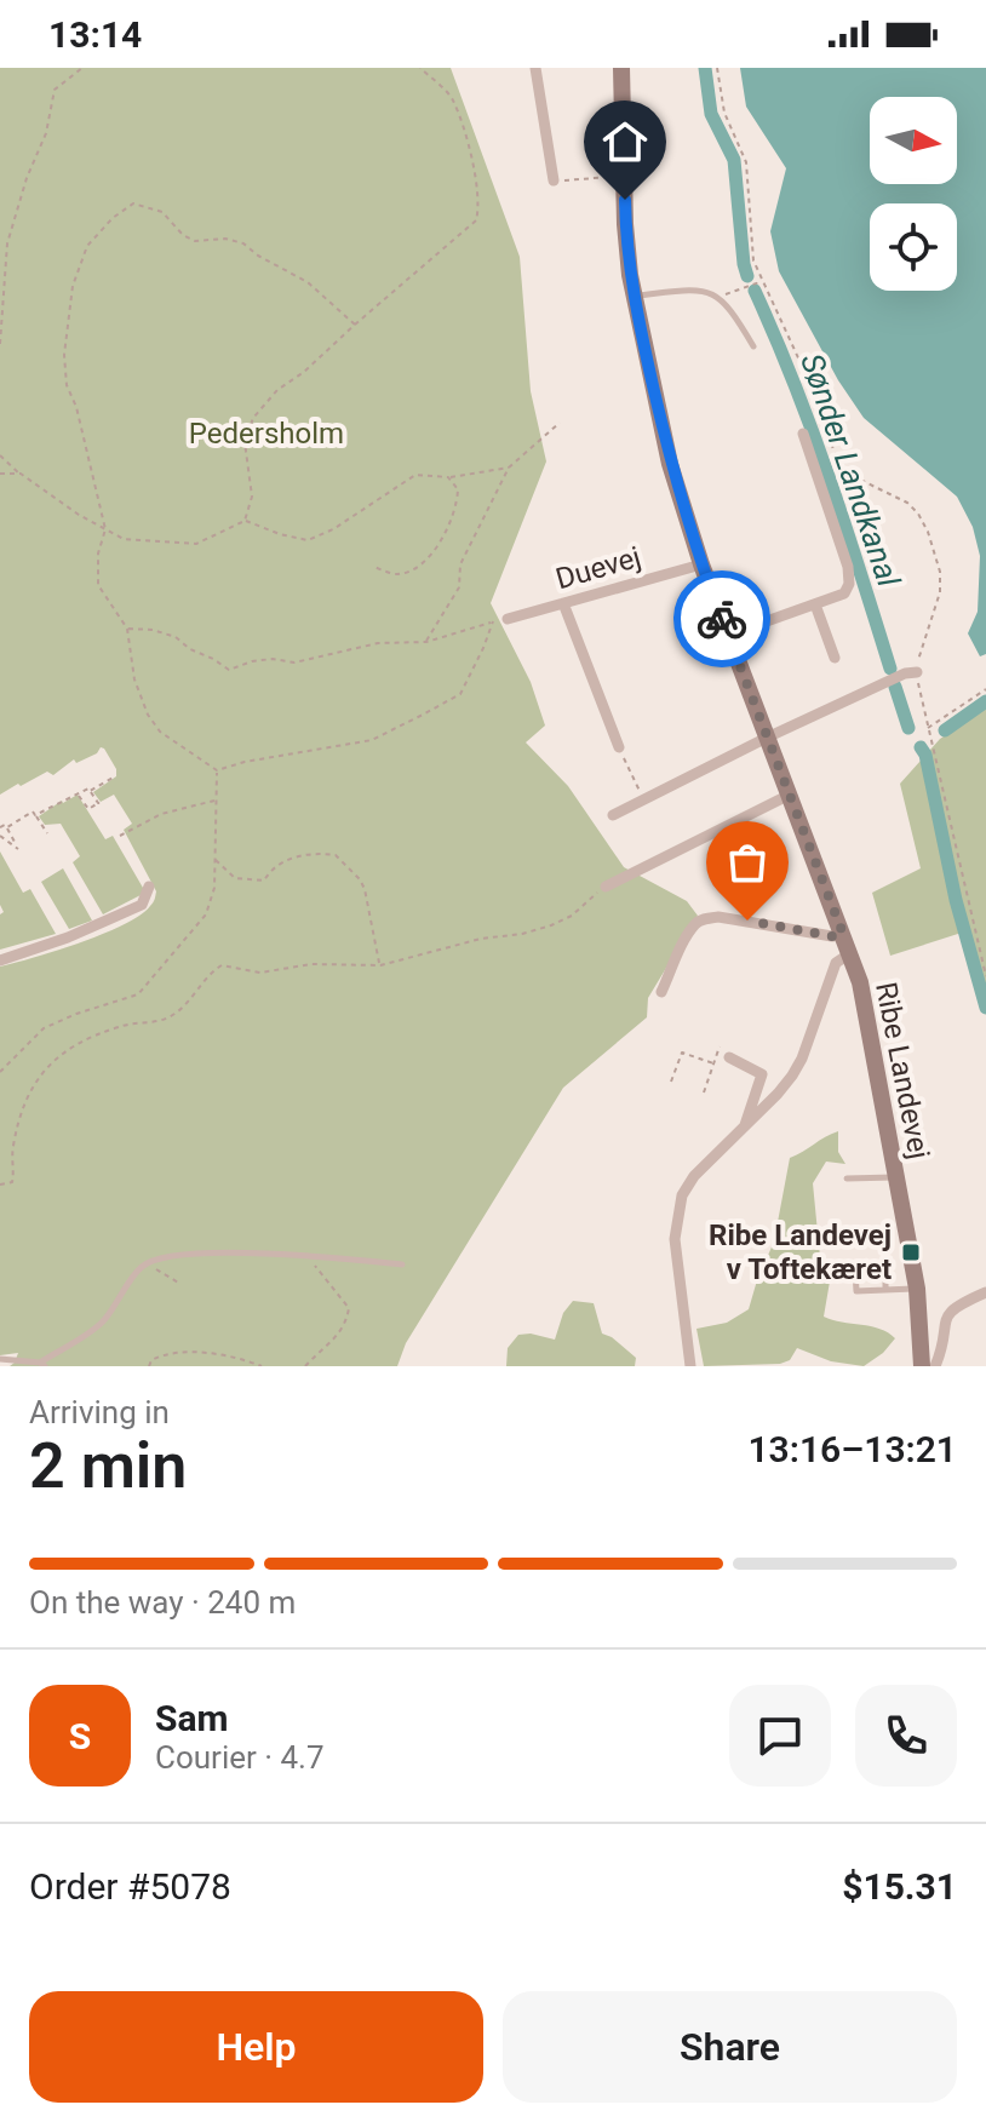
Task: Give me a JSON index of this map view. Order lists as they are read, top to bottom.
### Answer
{
  "streets": {
    "main road": ["Ribe Landevej"],
    "street": ["Duevej"]
  },
  "crossings": [
    ["Duevej", "Ribe Landevej"]
  ],
  "water": ["Sønder Landkanal"],
  "parks": ["Pedersholm"],
  "places": {
    "transit": ["Ribe Landevej v Toftekæret"]
  },
  "north": "right",
  "page": {
    "status": "13:14",
    "heading": ["2 min", "Arriving in", "13:16–13:21"],
    "panel": [
      "Sam",
      "Courier · 4.7",
      "Order #5078",
      "$15.31"
    ],
    "bar": "On the way · 240 m",
    "round": "S",
    "buttons": ["Help", "Share"]
  }
}
